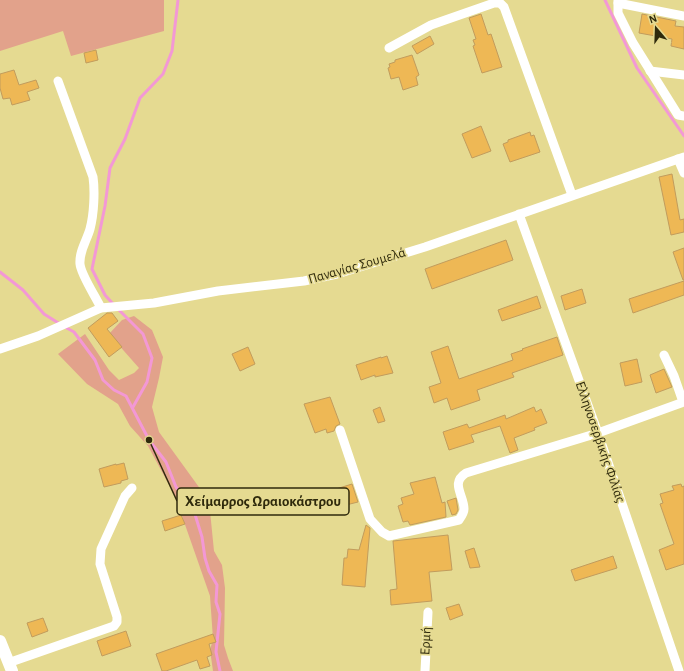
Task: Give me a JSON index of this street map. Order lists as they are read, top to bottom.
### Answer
{
  "streets": {
    "street": ["Παναγίας Σουμελά", "Ελληνοσερβικής Φιλίας", "Ερμή"]
  },
  "crossings": [
    ["Παναγίας Σουμελά", "Ελληνοσερβικής Φιλίας"]
  ],
  "places": ["Χείμαρρος Ωραιοκάστρου"],
  "north": "top"
}
